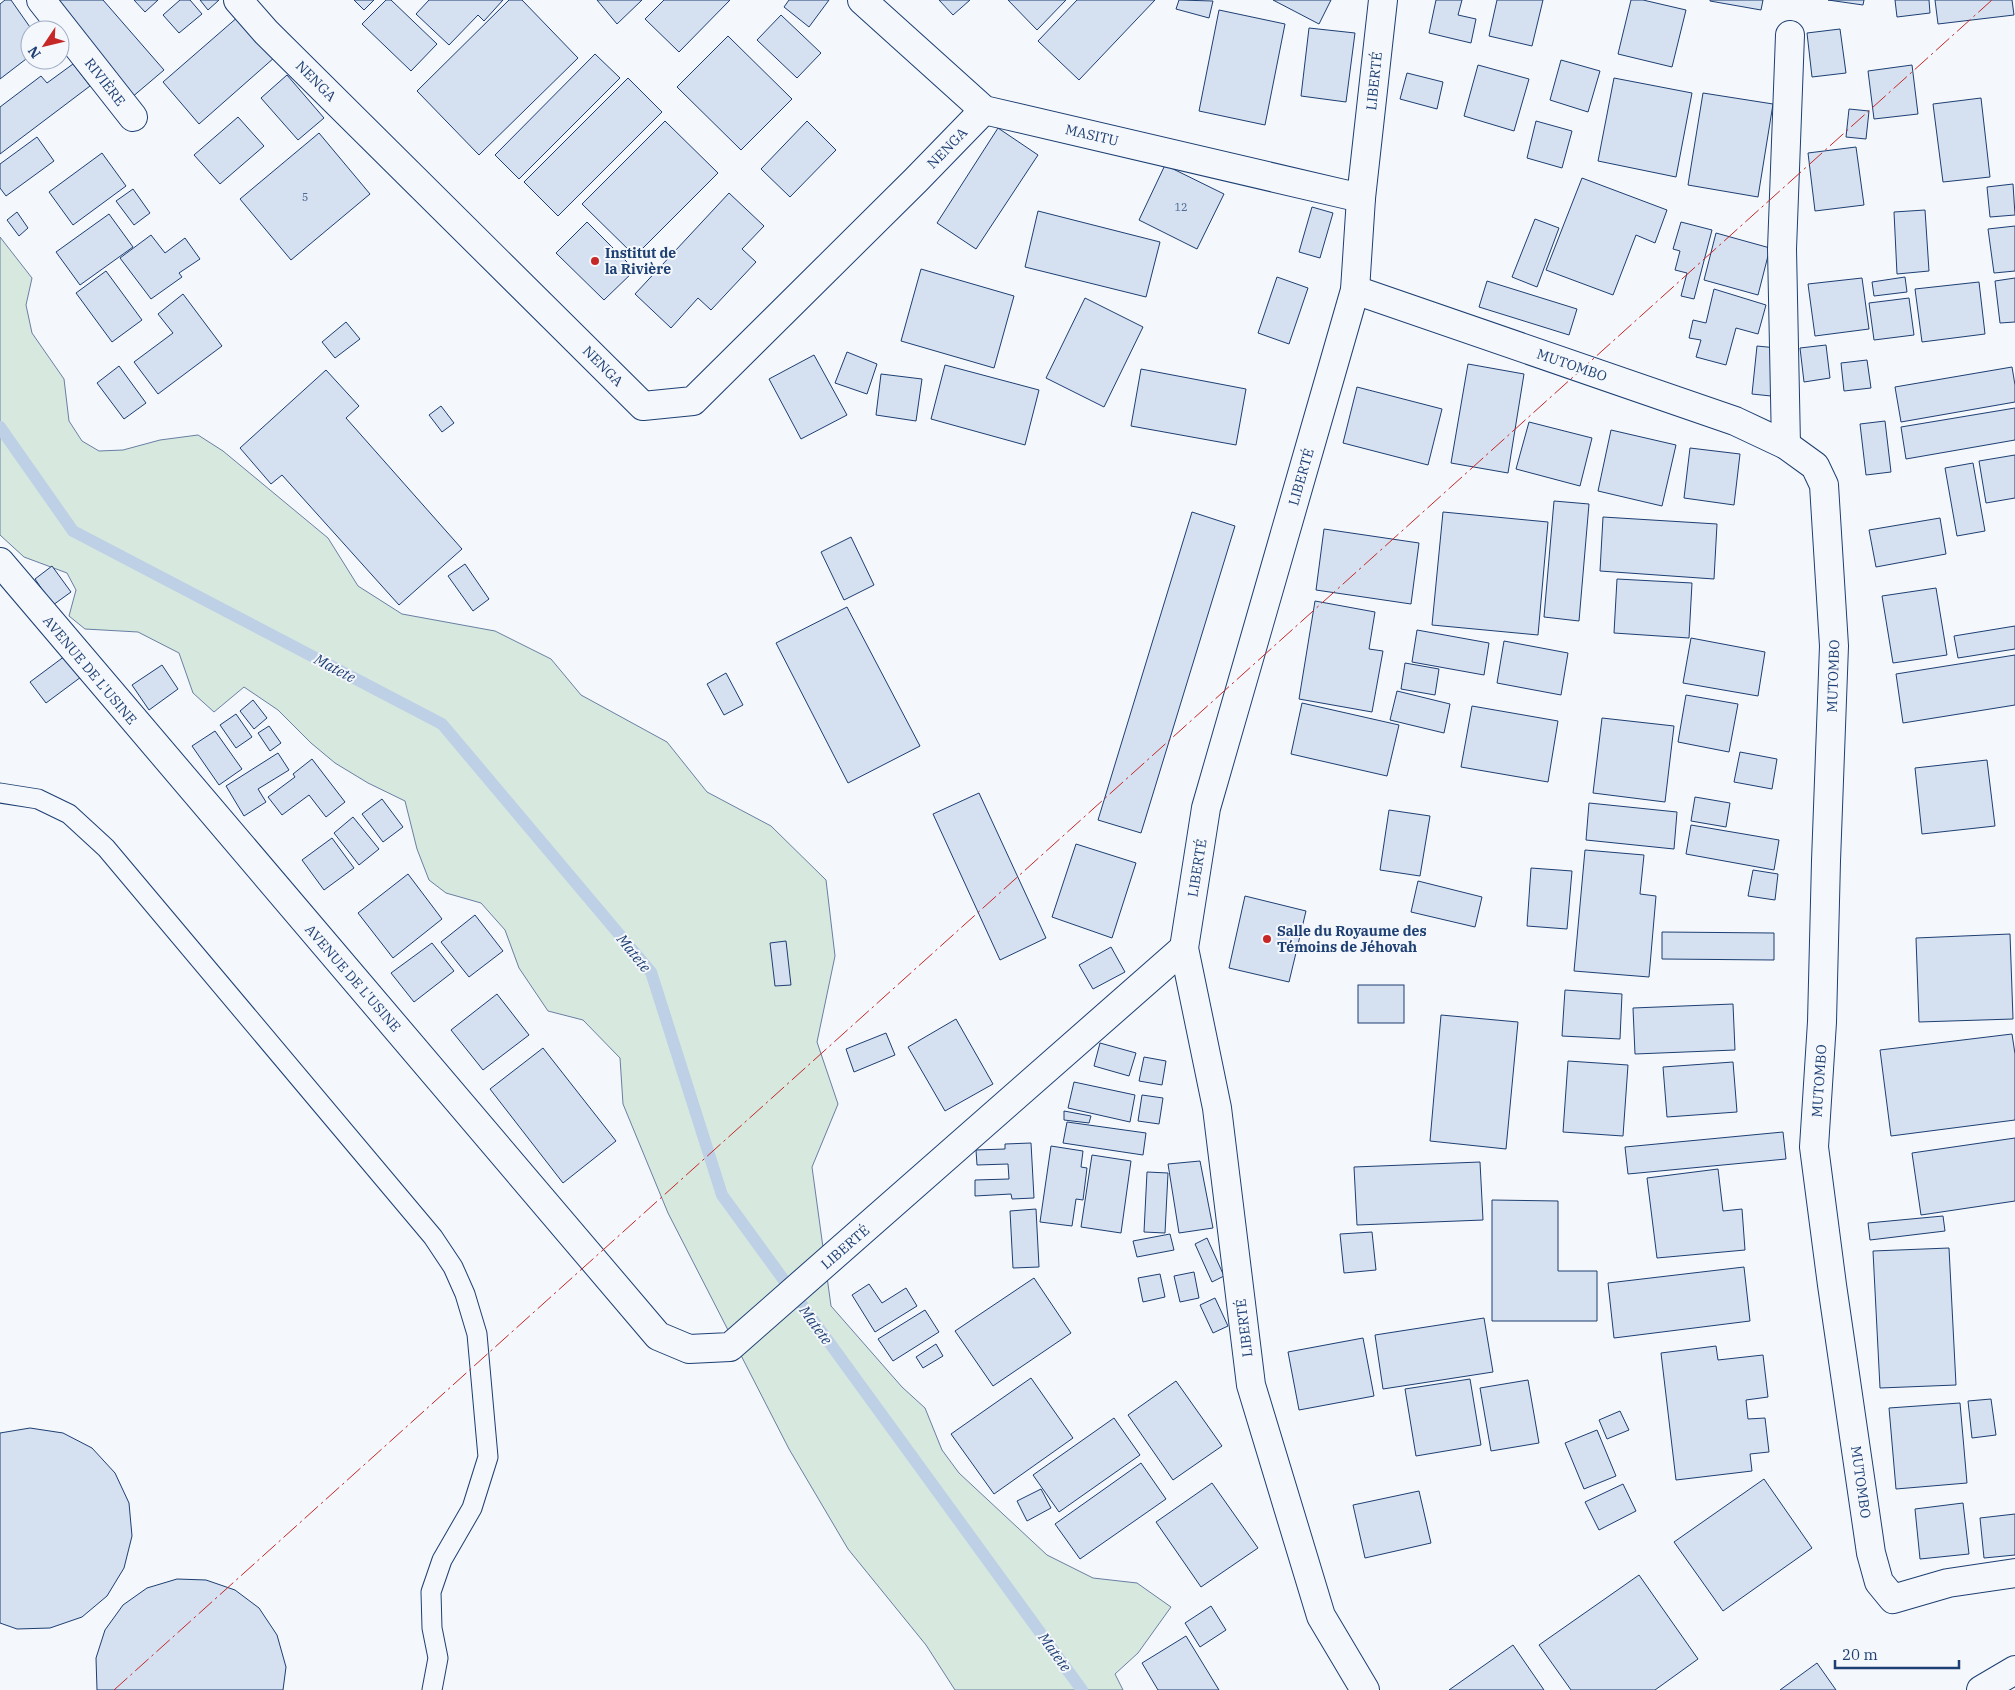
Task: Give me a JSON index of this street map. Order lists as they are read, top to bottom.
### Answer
{
  "streets": {
    "street": [
      "NENGA",
      "LIBERTÉ",
      "RIVIÈRE",
      "MASITU",
      "MUTOMBO",
      "AVENUE DE L'USINE"
    ]
  },
  "crossings": [
    ["NENGA", "MASITU"],
    ["LIBERTÉ", "MASITU"],
    ["LIBERTÉ", "MUTOMBO"],
    ["LIBERTÉ", "AVENUE DE L'USINE"]
  ],
  "water": ["Matete"],
  "places": ["Institut de la Rivière", "Salle du Royaume des Témoins de Jéhovah"],
  "house_numbers": ["5", "12"],
  "scale_bar": "20 m",
  "north": "bottom left"
}
